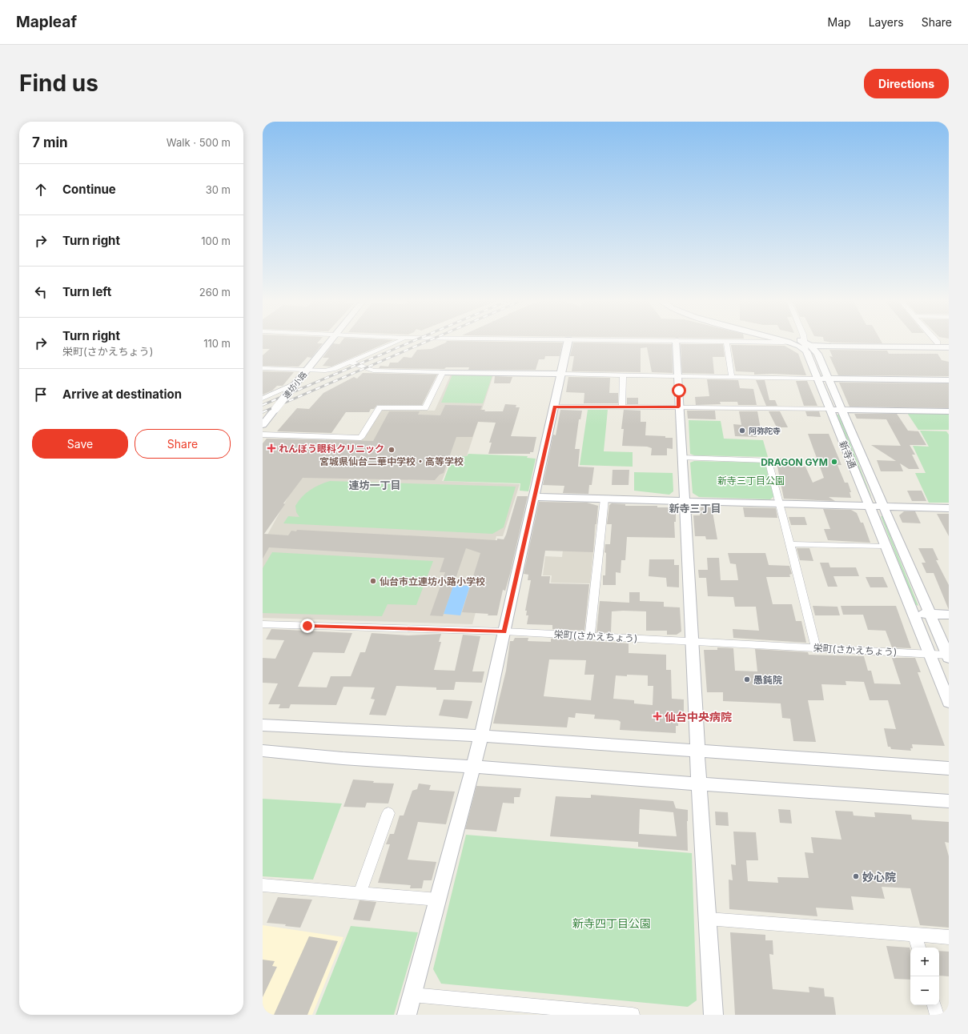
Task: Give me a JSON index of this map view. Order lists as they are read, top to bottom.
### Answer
{
  "streets": {
    "street": ["連坊小路", "新寺通", "栄町(さかえちょう)"]
  },
  "crossings": [
    ["新寺通", "栄町(さかえちょう)"]
  ],
  "districts": ["連坊一丁目", "新寺三丁目"],
  "parks": ["新寺三丁目公園", "新寺四丁目公園"],
  "places": {
    "other": [
      "阿弥陀寺",
      "宮城県仙台二華中学校・高等学校",
      "DRAGON GYM",
      "仙台市立連坊小路小学校",
      "愚鈍院",
      "妙心院"
    ],
    "health": ["れんぼう眼科クリニック", "仙台中央病院"]
  },
  "page": {
    "header": "Mapleaf",
    "nav": ["Map", "Layers", "Share"],
    "buttons": [
      "Directions",
      ["Save", "Share"]
    ],
    "title": "Find us",
    "heading": ["7 min", "Walk · 500 m"],
    "list": [
      ["Continue", "30 m"],
      ["Turn right", "100 m"],
      ["Turn left", "260 m"],
      ["Turn right", "栄町(さかえちょう)", "110 m"],
      "Arrive at destination"
    ],
    "map_buttons": ["+", "−"]
  }
}
